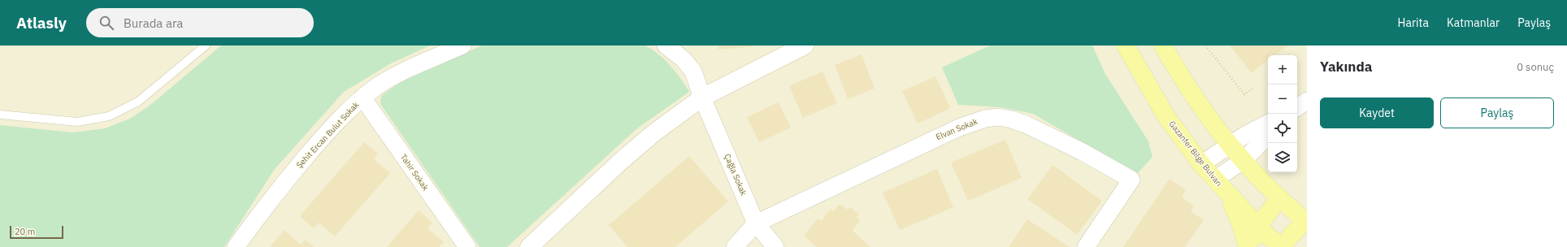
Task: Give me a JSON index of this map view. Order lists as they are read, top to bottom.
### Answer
{
  "streets": {
    "main road": ["Gazanfer Bilge Bulvarı"],
    "street": [
      "Elvan Sokak",
      "Şehit Ercan Bulut Sokak",
      "Tahir Sokak",
      "Çağla Sokak"
    ]
  },
  "crossings": [
    ["Elvan Sokak", "Çağla Sokak"],
    ["Şehit Ercan Bulut Sokak", "Tahir Sokak"]
  ],
  "scale_bar": "20 m",
  "page": {
    "header": "Atlasly",
    "search": "Burada ara",
    "nav": ["Harita", "Katmanlar", "Paylaş"],
    "heading": ["Yakında", "0 sonuç"],
    "map_buttons": ["+", "−"],
    "buttons": ["Kaydet", "Paylaş"],
    "scale": "20 m"
  }
}
